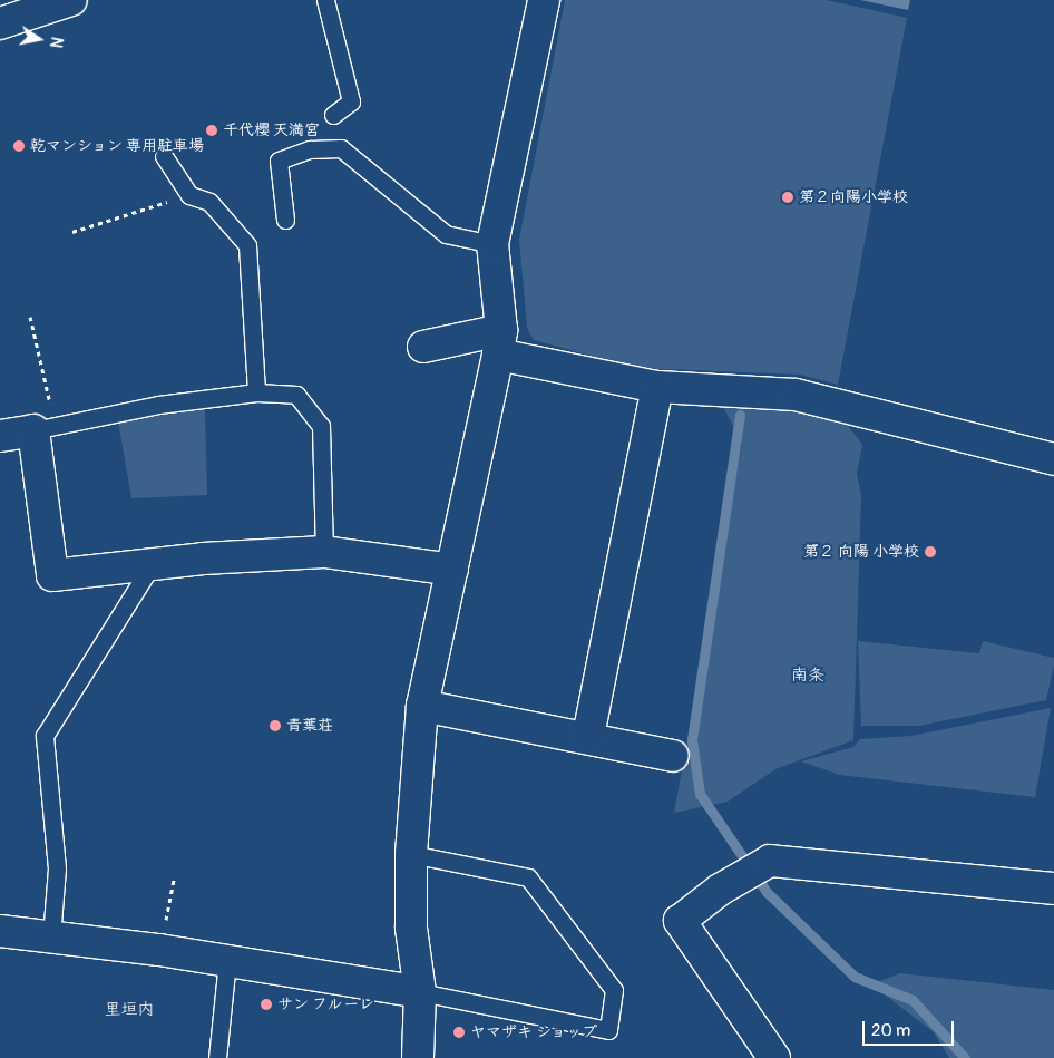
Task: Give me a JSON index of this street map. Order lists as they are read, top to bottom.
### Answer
{
  "districts": ["南条", "里垣内"],
  "places": [
    "千代櫻 天満宮",
    "乾マンション 専用駐車場",
    "第２向陽小学校",
    "第２ 向陽 小学校",
    "青葉荘",
    "サン フルーレ",
    "ヤマザキ ショップ"
  ],
  "scale_bar": "20 m",
  "north": "right"
}
